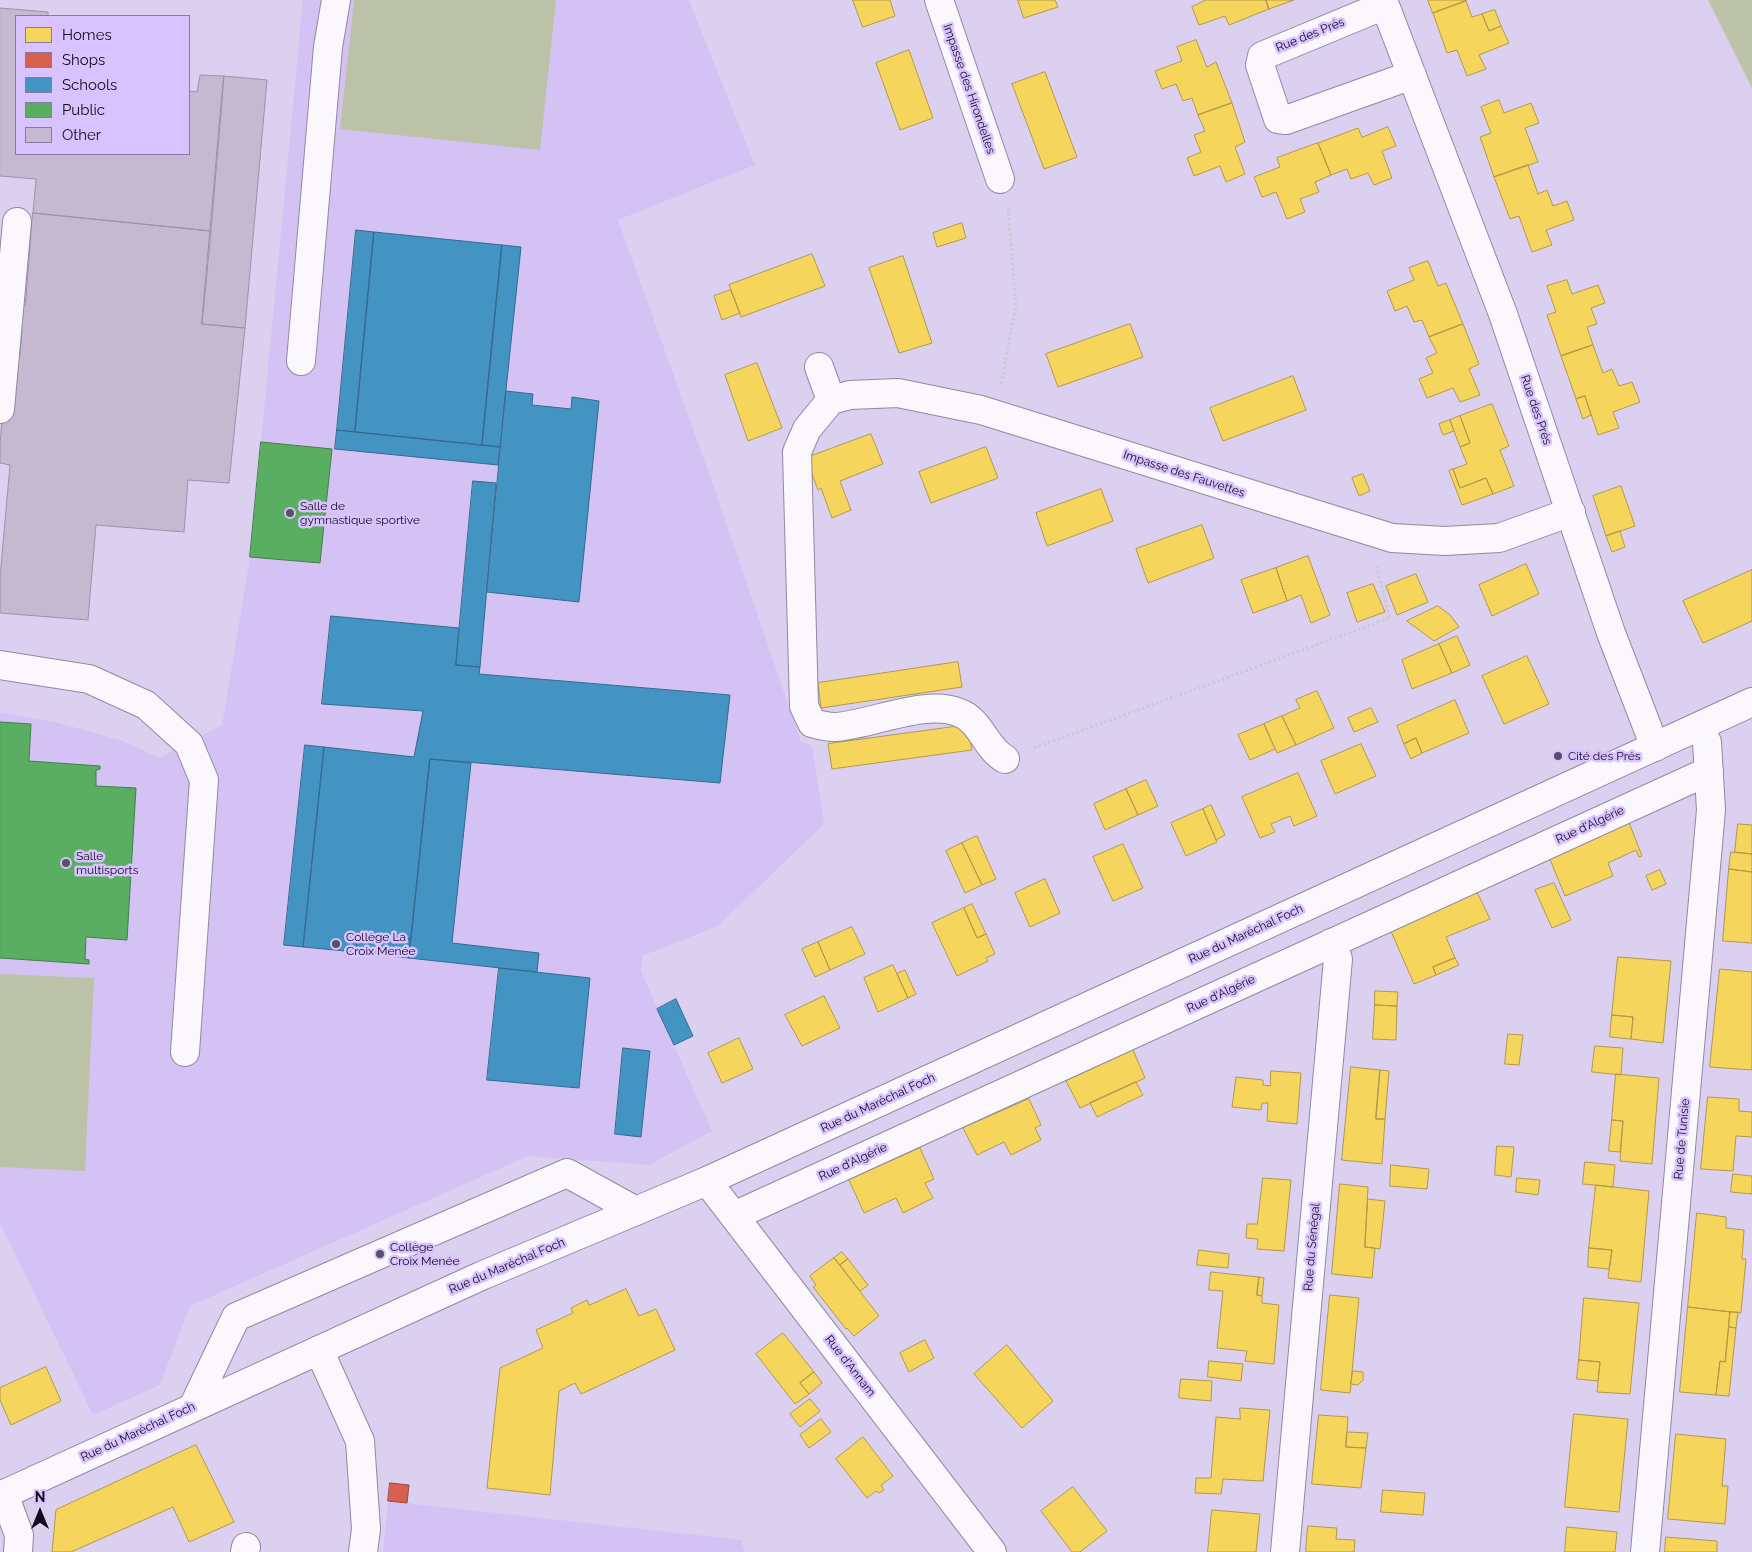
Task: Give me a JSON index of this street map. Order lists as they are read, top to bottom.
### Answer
{
  "streets": {
    "street": [
      "Rue des Prés",
      "Impasse des Hirondelles",
      "Impasse des Fauvettes",
      "Rue d'Algérie",
      "Rue du Maréchal Foch",
      "Rue de Tunisie",
      "Rue du Sénégal",
      "Rue d'Annam"
    ]
  },
  "crossings": [
    ["Rue des Prés", "Impasse des Fauvettes"],
    ["Rue des Prés", "Rue du Maréchal Foch"],
    ["Rue d'Algérie", "Rue de Tunisie"],
    ["Rue d'Algérie", "Rue du Sénégal"],
    ["Rue d'Algérie", "Rue d'Annam"],
    ["Rue du Maréchal Foch", "Rue de Tunisie"],
    ["Rue du Maréchal Foch", "Rue d'Annam"]
  ],
  "places": [
    "Salle de gymnastique sportive",
    "Cité des Prés",
    "Salle multisports",
    "Collège La Croix Menée",
    "Collège Croix Menée"
  ],
  "legend": [
    "Homes",
    "Shops",
    "Schools",
    "Public",
    "Other"
  ],
  "north": "top"
}
